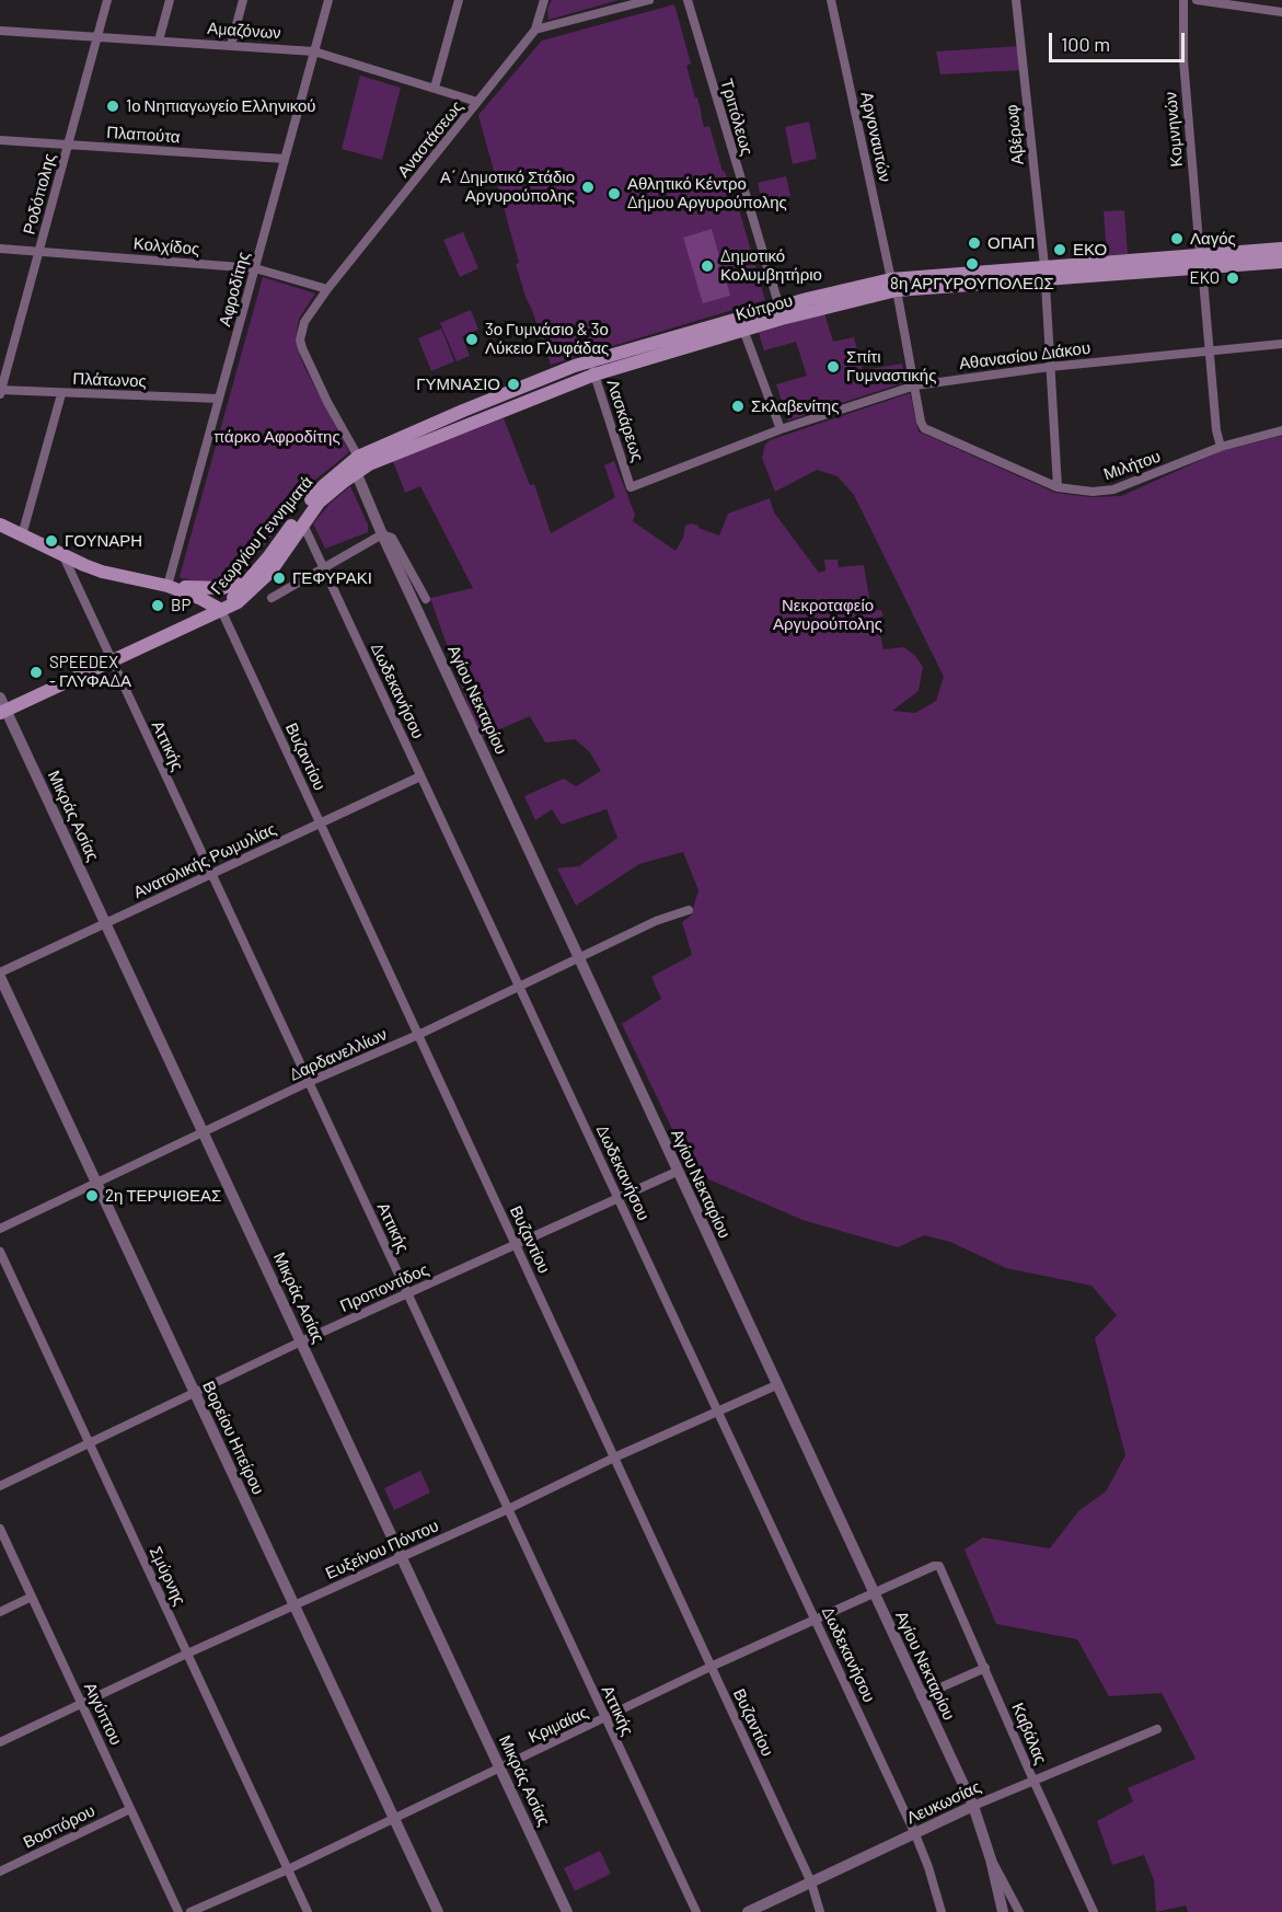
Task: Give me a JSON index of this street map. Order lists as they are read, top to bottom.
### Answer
{
  "streets": {
    "main road": ["Κύπρου", "Γεωργίου Γεννηματά"],
    "street": [
      "Αμαζόνων",
      "Τριπόλεως",
      "Κομνηνών",
      "Πλαπούτα",
      "Αβέρωφ",
      "Αργοναυτών",
      "Αναστάσεως",
      "Ροδόπολης",
      "Κολχίδος",
      "Αφροδίτης",
      "Αθανασίου Διάκου",
      "Πλάτωνος",
      "Λασκάρεως",
      "Μιλήτου",
      "Δωδεκανήσου",
      "Αγίου Νεκταρίου",
      "Αττικής",
      "Βυζαντίου",
      "Μικράς Ασίας",
      "Ανατολικής Ρωμυλίας",
      "Δαρδανελλίων",
      "Προποντίδος",
      "Βορείου Ηπείρου",
      "Ευξείνου Πόντου",
      "Σμύρνης",
      "Αιγύπτου",
      "Κριμαίας",
      "Καβάλας",
      "Λευκωσίας",
      "Βοσπόρου"
    ]
  },
  "crossings": [
    ["Αμαζόνων", "Αναστάσεως"],
    ["Αμαζόνων", "Ροδόπολης"],
    ["Αμαζόνων", "Αφροδίτης"],
    ["Τριπόλεως", "Κύπρου"],
    ["Κομνηνών", "Κύπρου"],
    ["Κομνηνών", "Αθανασίου Διάκου"],
    ["Κομνηνών", "Μιλήτου"],
    ["Πλαπούτα", "Ροδόπολης"],
    ["Πλαπούτα", "Αφροδίτης"],
    ["Αβέρωφ", "Κύπρου"],
    ["Αβέρωφ", "Αθανασίου Διάκου"],
    ["Αβέρωφ", "Μιλήτου"],
    ["Αργοναυτών", "Κύπρου"],
    ["Αργοναυτών", "Αθανασίου Διάκου"],
    ["Αργοναυτών", "Μιλήτου"],
    ["Αναστάσεως", "Κολχίδος"],
    ["Ροδόπολης", "Κολχίδος"],
    ["Ροδόπολης", "Πλάτωνος"],
    ["Κολχίδος", "Αφροδίτης"],
    ["Αφροδίτης", "Πλάτωνος"],
    ["Κύπρου", "Λασκάρεως"],
    ["Κύπρου", "Γεωργίου Γεννηματά"],
    ["Κύπρου", "Αγίου Νεκταρίου"],
    ["Αθανασίου Διάκου", "Λασκάρεως"],
    ["Αθανασίου Διάκου", "Μιλήτου"],
    ["Γεωργίου Γεννηματά", "Δωδεκανήσου"],
    ["Γεωργίου Γεννηματά", "Αγίου Νεκταρίου"],
    ["Γεωργίου Γεννηματά", "Αττικής"],
    ["Γεωργίου Γεννηματά", "Βυζαντίου"],
    ["Γεωργίου Γεννηματά", "Μικράς Ασίας"],
    ["Δωδεκανήσου", "Ανατολικής Ρωμυλίας"],
    ["Δωδεκανήσου", "Δαρδανελλίων"],
    ["Δωδεκανήσου", "Προποντίδος"],
    ["Δωδεκανήσου", "Ευξείνου Πόντου"],
    ["Δωδεκανήσου", "Κριμαίας"],
    ["Δωδεκανήσου", "Λευκωσίας"],
    ["Αγίου Νεκταρίου", "Δαρδανελλίων"],
    ["Αγίου Νεκταρίου", "Προποντίδος"],
    ["Αγίου Νεκταρίου", "Ευξείνου Πόντου"],
    ["Αγίου Νεκταρίου", "Κριμαίας"],
    ["Αγίου Νεκταρίου", "Λευκωσίας"],
    ["Αττικής", "Ανατολικής Ρωμυλίας"],
    ["Αττικής", "Δαρδανελλίων"],
    ["Αττικής", "Προποντίδος"],
    ["Αττικής", "Ευξείνου Πόντου"],
    ["Αττικής", "Κριμαίας"],
    ["Βυζαντίου", "Ανατολικής Ρωμυλίας"],
    ["Βυζαντίου", "Δαρδανελλίων"],
    ["Βυζαντίου", "Προποντίδος"],
    ["Βυζαντίου", "Ευξείνου Πόντου"],
    ["Βυζαντίου", "Κριμαίας"],
    ["Βυζαντίου", "Λευκωσίας"],
    ["Μικράς Ασίας", "Ανατολικής Ρωμυλίας"],
    ["Μικράς Ασίας", "Δαρδανελλίων"],
    ["Μικράς Ασίας", "Προποντίδος"],
    ["Μικράς Ασίας", "Ευξείνου Πόντου"],
    ["Μικράς Ασίας", "Κριμαίας"],
    ["Δαρδανελλίων", "Βορείου Ηπείρου"],
    ["Προποντίδος", "Βορείου Ηπείρου"],
    ["Προποντίδος", "Σμύρνης"],
    ["Βορείου Ηπείρου", "Ευξείνου Πόντου"],
    ["Βορείου Ηπείρου", "Κριμαίας"],
    ["Ευξείνου Πόντου", "Σμύρνης"],
    ["Ευξείνου Πόντου", "Αιγύπτου"],
    ["Σμύρνης", "Κριμαίας"],
    ["Αιγύπτου", "Βοσπόρου"],
    ["Κριμαίας", "Καβάλας"],
    ["Καβάλας", "Λευκωσίας"]
  ],
  "parks": ["πάρκο Αφροδίτης", "Νεκροταφείο Αργυρούπολης"],
  "places": [
    "1ο Νηπιαγωγείο Ελληνικού",
    "Α΄ Δημοτικό Στάδιο Αργυρούπολης",
    "Αθλητικό Κέντρο Δήμου Αργυρούπολης",
    "Λαγός",
    "ΟΠΑΠ",
    "ΕΚΟ",
    "8η ΑΡΓΥΡΟΥΠΟΛΕΩΣ",
    "Δημοτικό Κολυμβητήριο",
    "EKO",
    "3ο Γυμνάσιο & 3ο Λύκειο Γλυφάδας",
    "Σπίτι Γυμναστικής",
    "ΓΥΜΝΑΣΙΟ",
    "Σκλαβενίτης",
    "ΓΟΥΝΑΡΗ",
    "ΓΕΦΥΡΑΚΙ",
    "BP",
    "SPEEDEX - ΓΛΥΦΑΔΑ",
    "2η ΤΕΡΨΙΘΕΑΣ"
  ],
  "scale_bar": "100 m"
}
